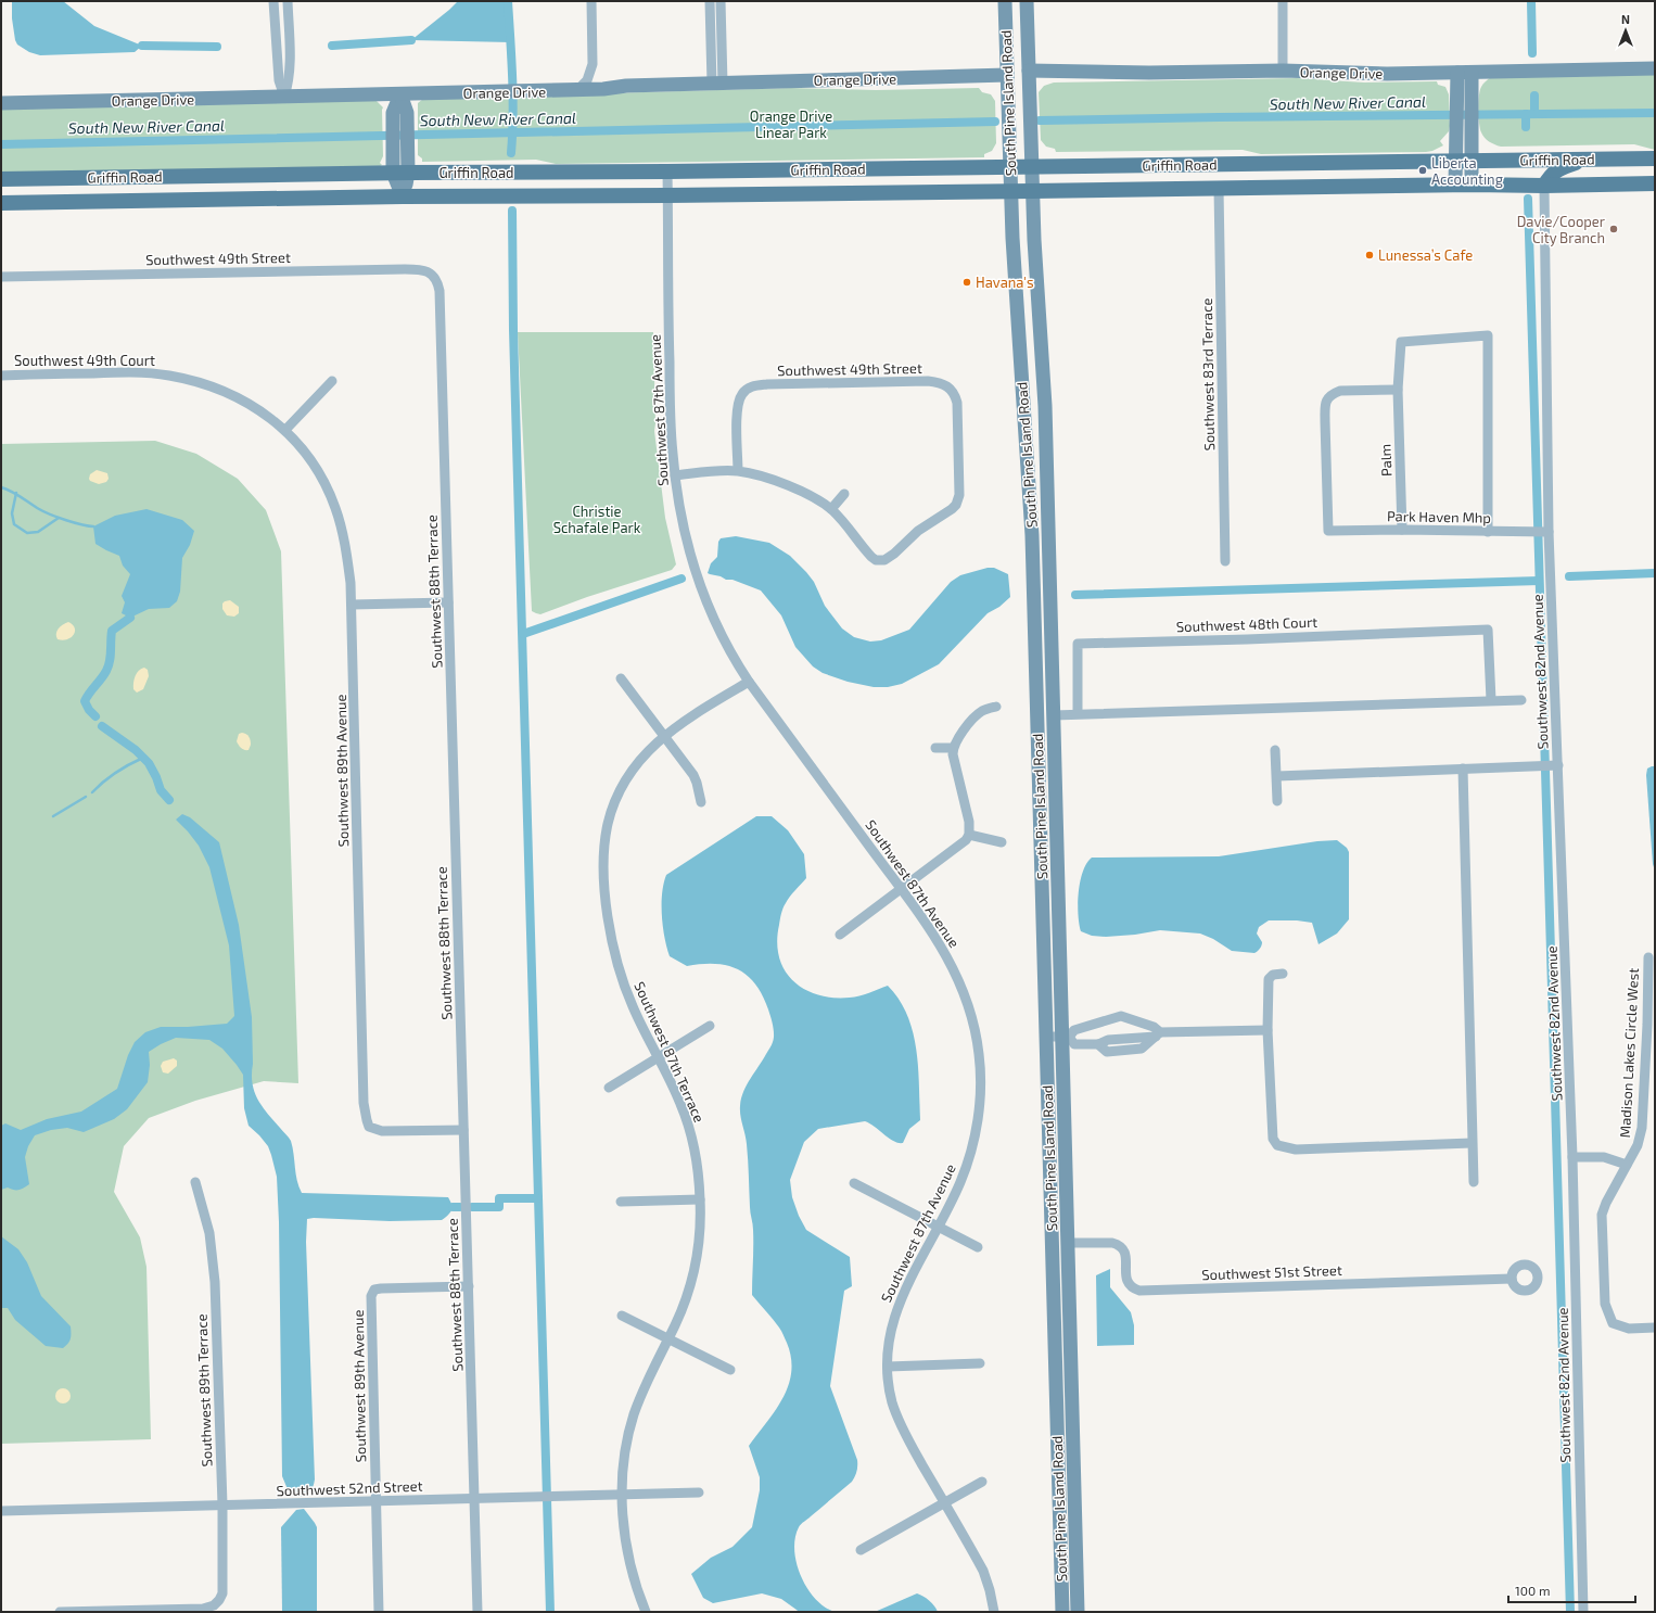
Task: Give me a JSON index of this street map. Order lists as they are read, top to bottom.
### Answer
{
  "streets": {
    "main road": ["Orange Drive", "South Pine Island Road", "Griffin Road"],
    "street": [
      "Southwest 49th Street",
      "Southwest 49th Court",
      "Southwest 83rd Terrace",
      "Southwest 87th Avenue",
      "Palm",
      "Park Haven Mhp",
      "Southwest 88th Terrace",
      "Southwest 48th Court",
      "Southwest 82nd Avenue",
      "Southwest 89th Avenue",
      "Southwest 87th Terrace",
      "Madison Lakes Circle West",
      "Southwest 51st Street",
      "Southwest 89th Terrace",
      "Southwest 52nd Street"
    ]
  },
  "crossings": [
    ["Orange Drive", "South Pine Island Road"],
    ["South Pine Island Road", "Griffin Road"],
    ["South Pine Island Road", "Southwest 51st Street"],
    ["Griffin Road", "Southwest 83rd Terrace"],
    ["Griffin Road", "Southwest 87th Avenue"],
    ["Griffin Road", "Southwest 82nd Avenue"],
    ["Southwest 49th Street", "Southwest 88th Terrace"],
    ["Southwest 49th Court", "Southwest 89th Avenue"],
    ["Southwest 87th Avenue", "Southwest 87th Terrace"],
    ["Palm", "Park Haven Mhp"],
    ["Park Haven Mhp", "Southwest 82nd Avenue"],
    ["Southwest 88th Terrace", "Southwest 89th Avenue"],
    ["Southwest 88th Terrace", "Southwest 52nd Street"],
    ["Southwest 89th Avenue", "Southwest 52nd Street"],
    ["Southwest 87th Terrace", "Southwest 52nd Street"],
    ["Southwest 89th Terrace", "Southwest 52nd Street"]
  ],
  "water": ["South New River Canal"],
  "parks": ["Orange Drive Linear Park", "Christie Schafale Park"],
  "places": [
    "Liberta Accounting",
    "Davie/Cooper City Branch",
    "Lunessa’s Cafe",
    "Havana's"
  ],
  "scale_bar": "100 m",
  "north": "top"
}
